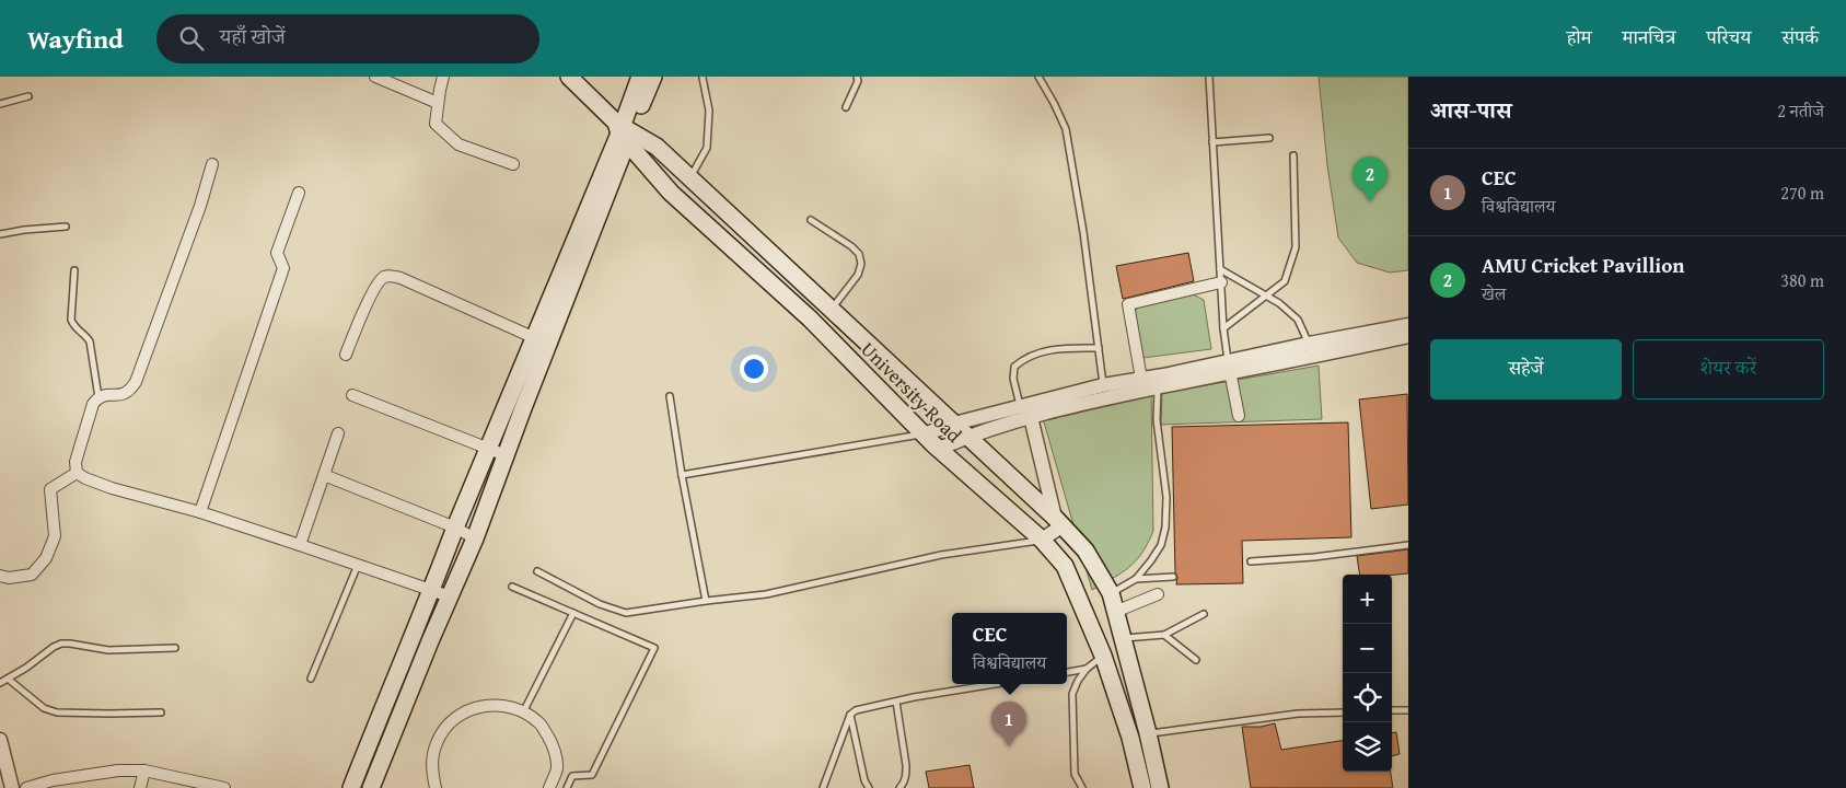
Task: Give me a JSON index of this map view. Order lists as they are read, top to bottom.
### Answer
{
  "streets": {
    "main road": ["University Road"]
  },
  "page": {
    "header": "Wayfind",
    "search": "यहाँ खोजें",
    "nav": [
      "होम",
      "मानचित्र",
      "परिचय",
      "संपर्क"
    ],
    "heading": ["आस-पास", "2 नतीजे"],
    "list": [
      {
        "mark": "1",
        "name": "CEC",
        "note": "विश्वविद्यालय",
        "value": "270 m"
      },
      {
        "mark": "2",
        "name": "AMU Cricket Pavillion",
        "note": "खेल",
        "value": "380 m"
      }
    ],
    "pins": ["2", "1"],
    "buttons": ["सहेजें", "शेयर करें"],
    "map_buttons": ["+", "−"],
    "popup": ["CEC", "विश्वविद्यालय"]
  }
}
